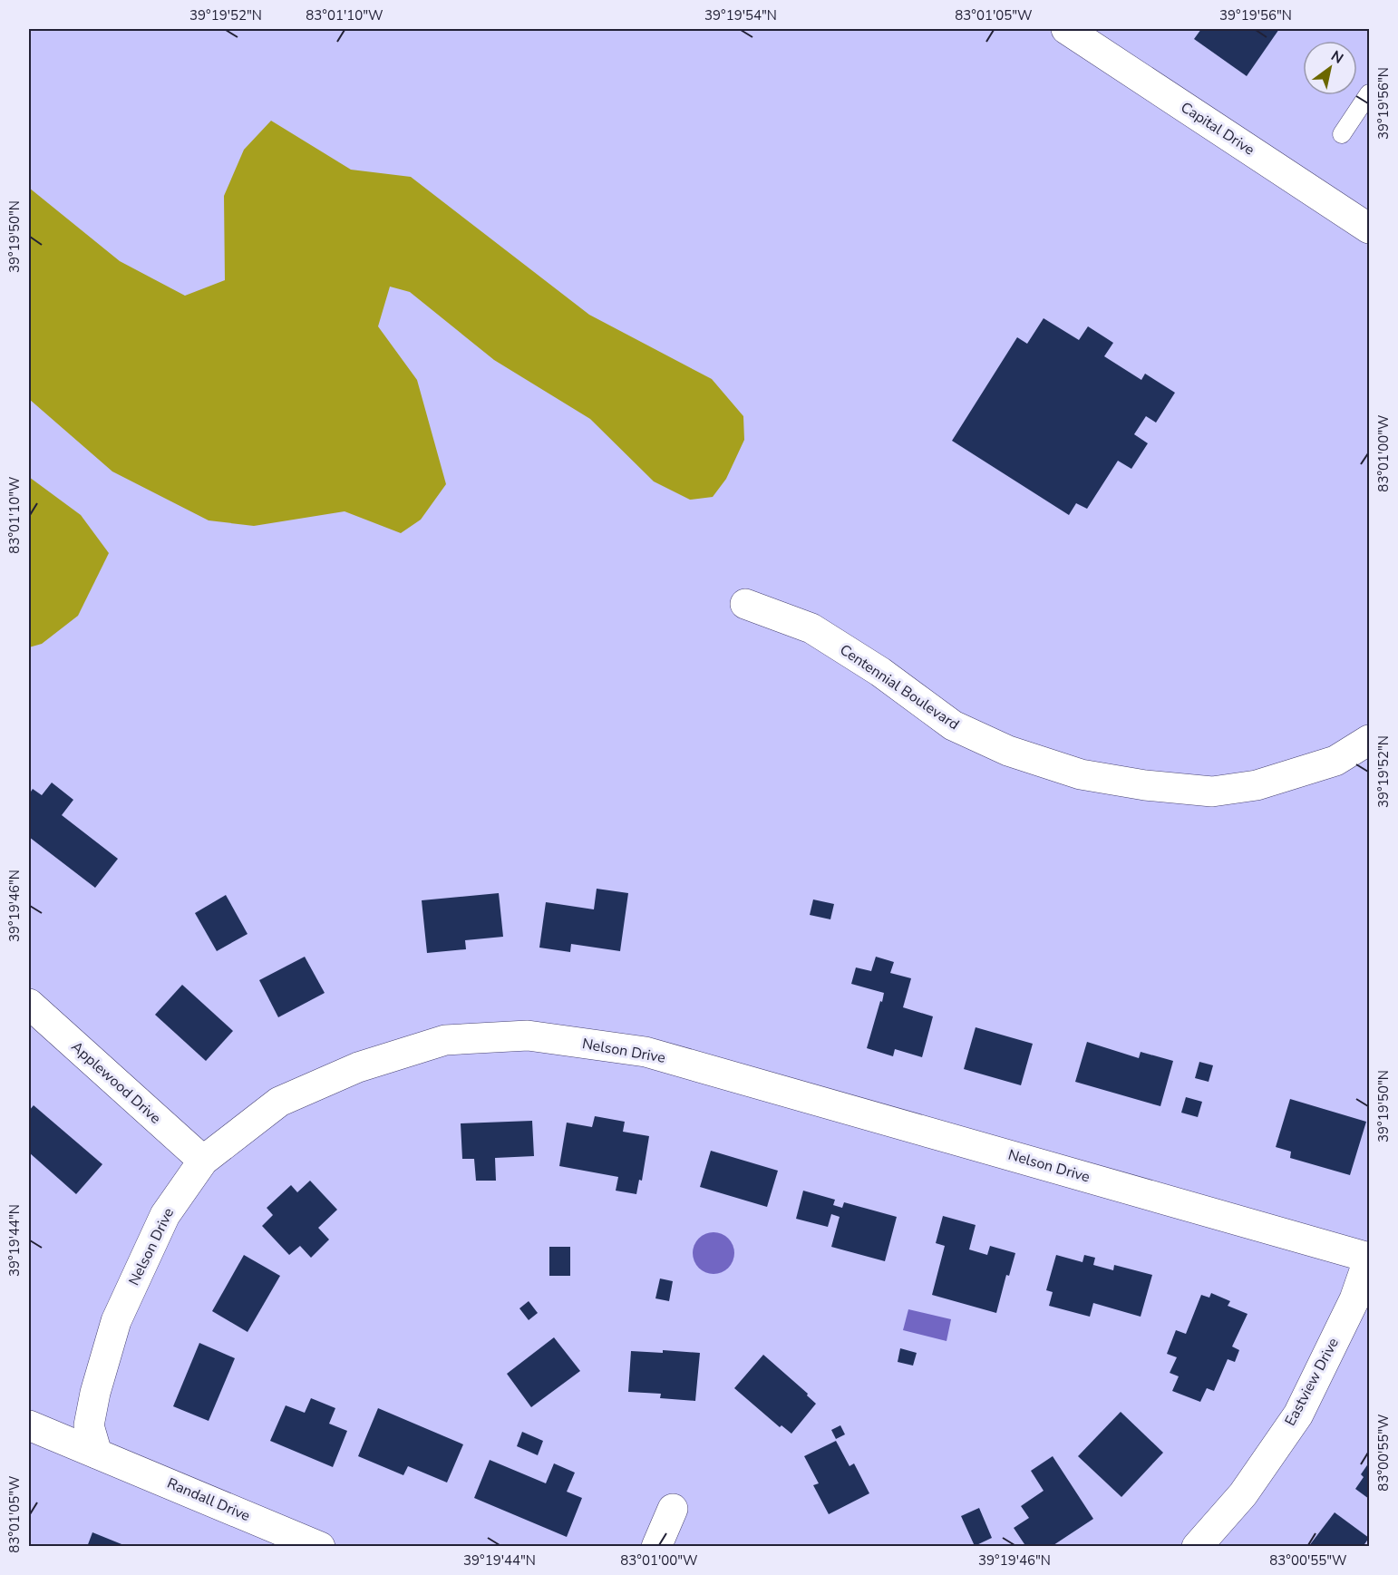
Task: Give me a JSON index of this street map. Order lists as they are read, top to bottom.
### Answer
{
  "streets": {
    "street": [
      "Capital Drive",
      "Centennial Boulevard",
      "Nelson Drive",
      "Applewood Drive",
      "Eastview Drive",
      "Randall Drive"
    ]
  },
  "crossings": [
    ["Nelson Drive", "Applewood Drive"],
    ["Nelson Drive", "Eastview Drive"],
    ["Nelson Drive", "Randall Drive"]
  ],
  "north": "top right",
  "coordinates": [
    "39°19'52\"N",
    "83°01'10\"W",
    "39°19'54\"N",
    "83°01'05\"W",
    "39°19'56\"N",
    "39°19'50\"N",
    "83°01'00\"W",
    "39°19'46\"N",
    "39°19'44\"N",
    "83°00'55\"W"
  ]
}
